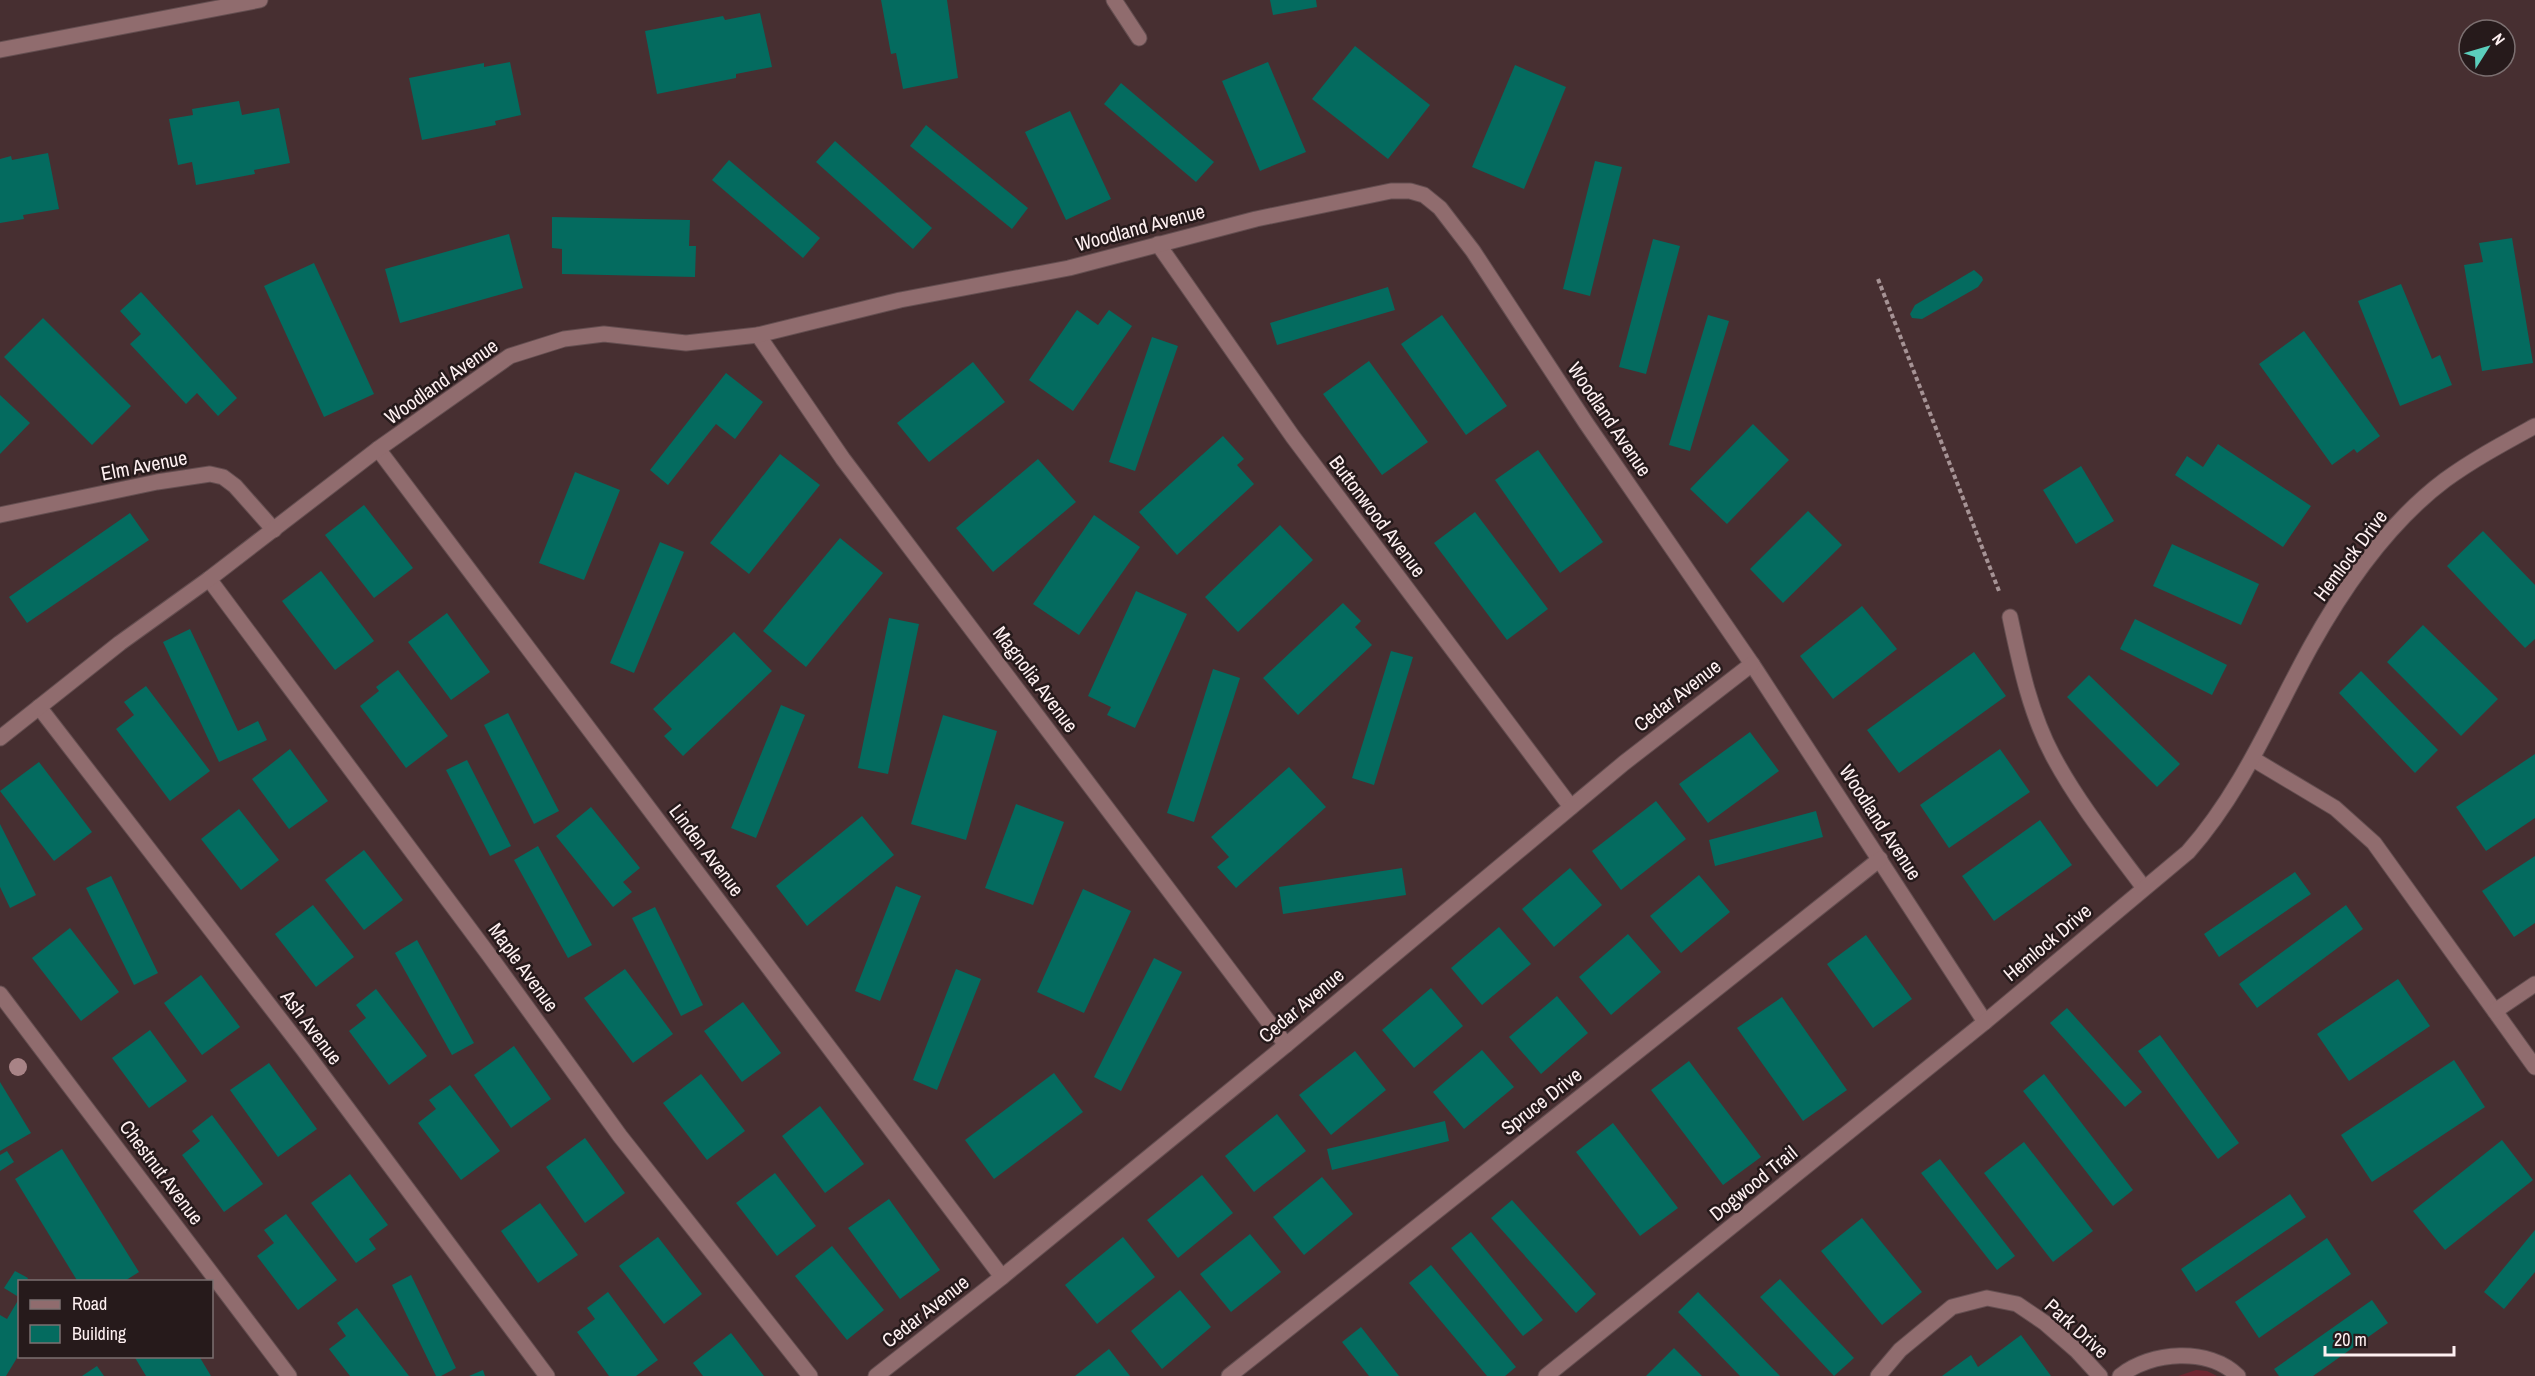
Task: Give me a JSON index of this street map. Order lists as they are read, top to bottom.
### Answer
{
  "streets": {
    "street": [
      "Woodland Avenue",
      "Elm Avenue",
      "Buttonwood Avenue",
      "Hemlock Drive",
      "Magnolia Avenue",
      "Cedar Avenue",
      "Linden Avenue",
      "Maple Avenue",
      "Ash Avenue",
      "Spruce Drive",
      "Chestnut Avenue",
      "Dogwood Trail",
      "Park Drive"
    ]
  },
  "crossings": [
    ["Woodland Avenue", "Elm Avenue"],
    ["Woodland Avenue", "Buttonwood Avenue"],
    ["Woodland Avenue", "Hemlock Drive"],
    ["Woodland Avenue", "Magnolia Avenue"],
    ["Woodland Avenue", "Cedar Avenue"],
    ["Woodland Avenue", "Linden Avenue"],
    ["Woodland Avenue", "Maple Avenue"],
    ["Woodland Avenue", "Ash Avenue"],
    ["Woodland Avenue", "Spruce Drive"],
    ["Woodland Avenue", "Dogwood Trail"],
    ["Buttonwood Avenue", "Cedar Avenue"],
    ["Hemlock Drive", "Dogwood Trail"],
    ["Magnolia Avenue", "Cedar Avenue"],
    ["Cedar Avenue", "Linden Avenue"]
  ],
  "legend": ["Road", "Building"],
  "scale_bar": "20 m",
  "north": "top right"
}
